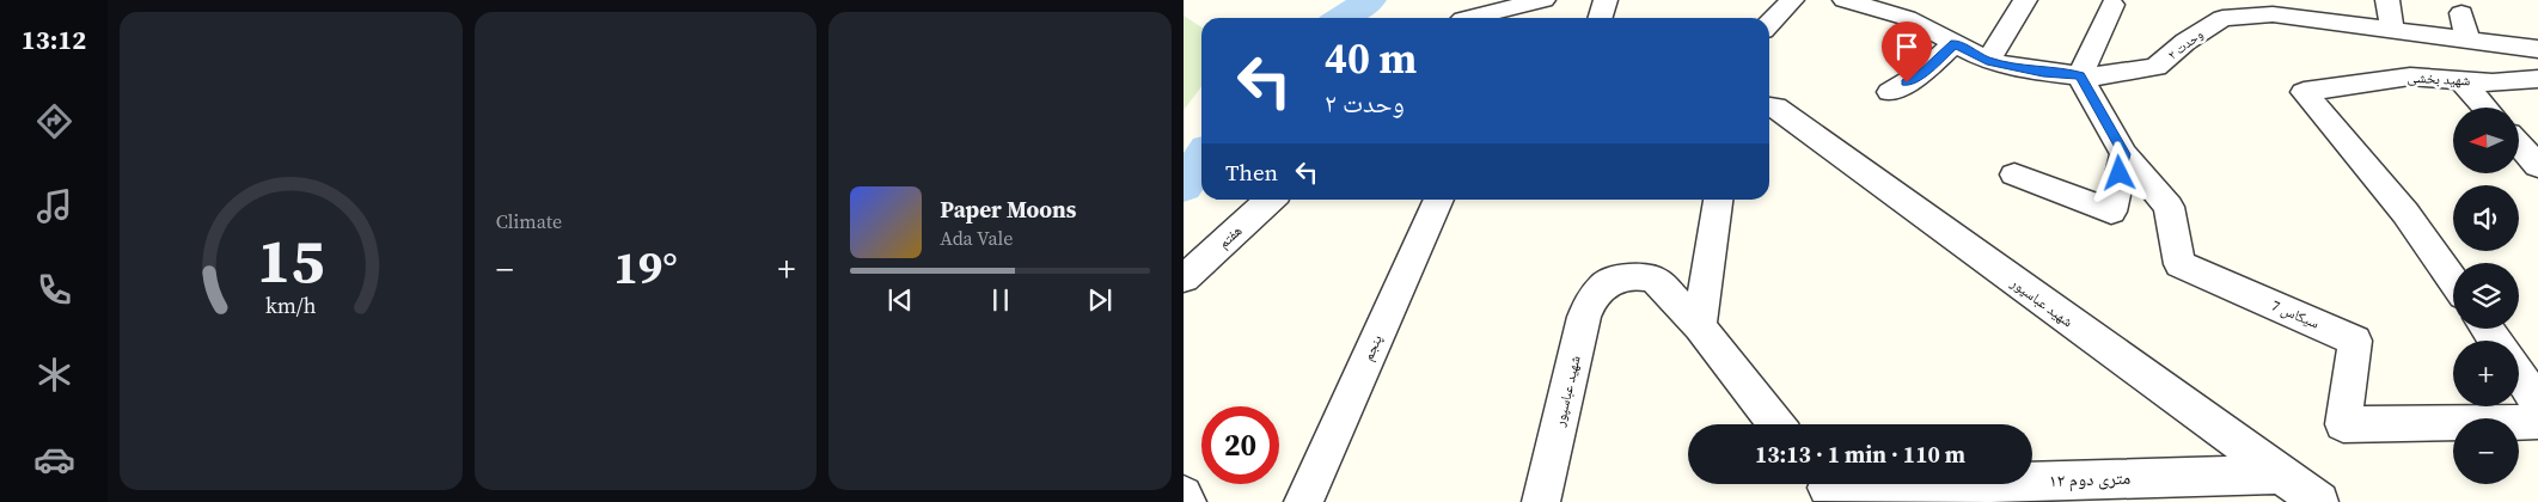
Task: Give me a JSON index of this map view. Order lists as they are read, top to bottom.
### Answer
{
  "streets": {
    "street": [
      "وحدت ۲",
      "شهید بخشی",
      "هفتم",
      "شهید عباسپور",
      "سیکاس 7",
      "پنجم",
      "۱۲ متری دوم"
    ]
  },
  "crossings": [
    ["وحدت ۲", "سیکاس 7"],
    ["شهید عباسپور", "۱۲ متری دوم"]
  ],
  "north": "left",
  "page": {
    "tabs": "13:12",
    "tile": "Climate",
    "turn": ["40 m", "وحدت ۲"],
    "map_buttons": ["+", "−"],
    "then": "Then",
    "song": ["Paper Moons", "Ada Vale"],
    "heat": ["−", "19°", "+"],
    "limit": "20",
    "trip": "13:13 · 1 min · 110 m",
    "gauge": ["15", "km/h"]
  }
}
